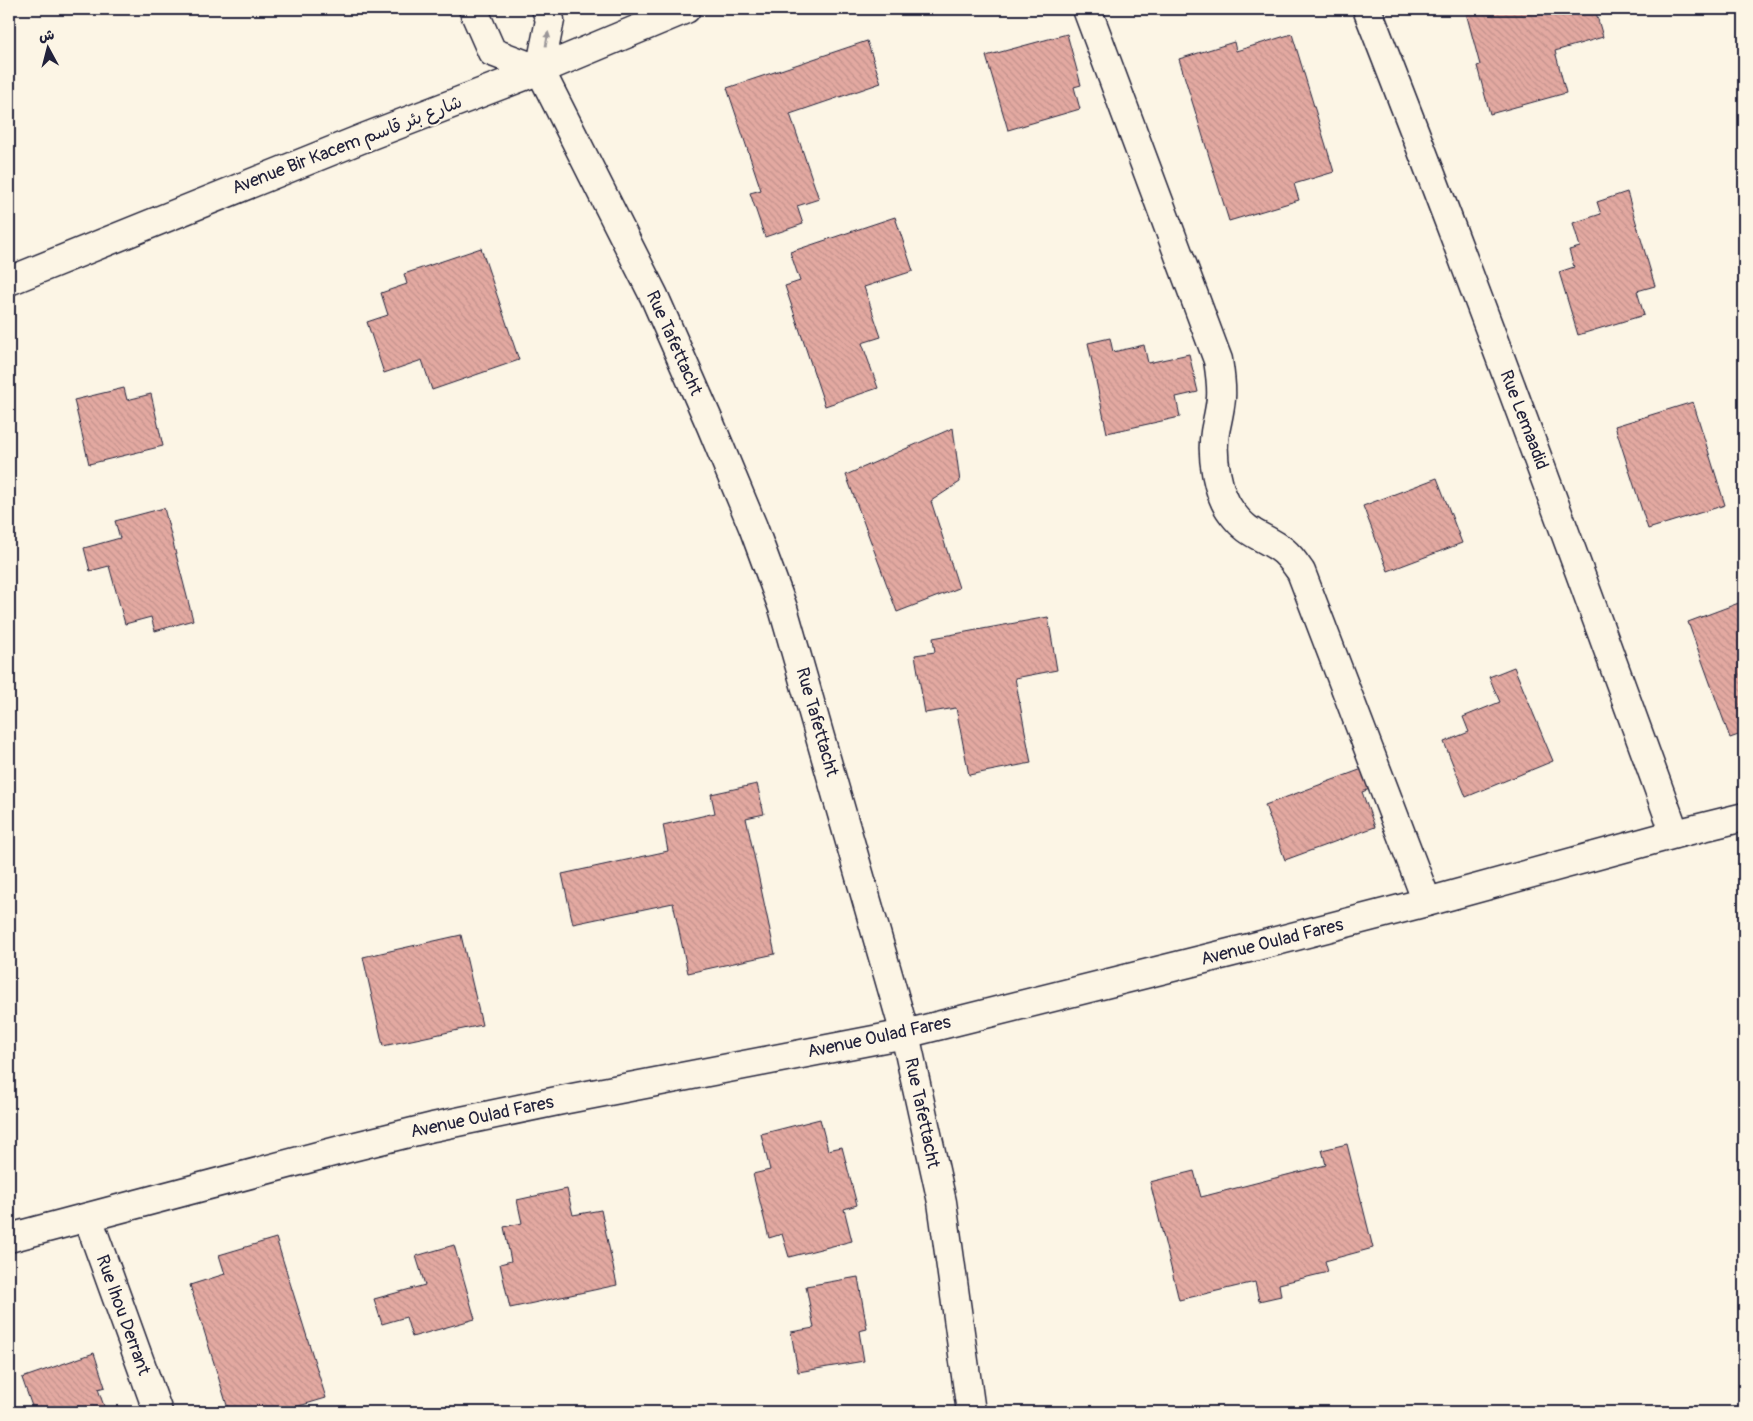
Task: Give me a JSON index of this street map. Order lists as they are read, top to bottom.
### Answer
{
  "streets": {
    "street": [
      "Avenue Bir Kacem شارع بئر قاسم",
      "Rue Tafettacht",
      "Rue Lemaadid",
      "Avenue Oulad Fares",
      "Rue Ihou Derrant"
    ]
  },
  "crossings": [
    ["Avenue Bir Kacem شارع بئر قاسم", "Rue Tafettacht"],
    ["Rue Tafettacht", "Avenue Oulad Fares"],
    ["Rue Lemaadid", "Avenue Oulad Fares"],
    ["Avenue Oulad Fares", "Rue Ihou Derrant"]
  ],
  "north": "top"
}
